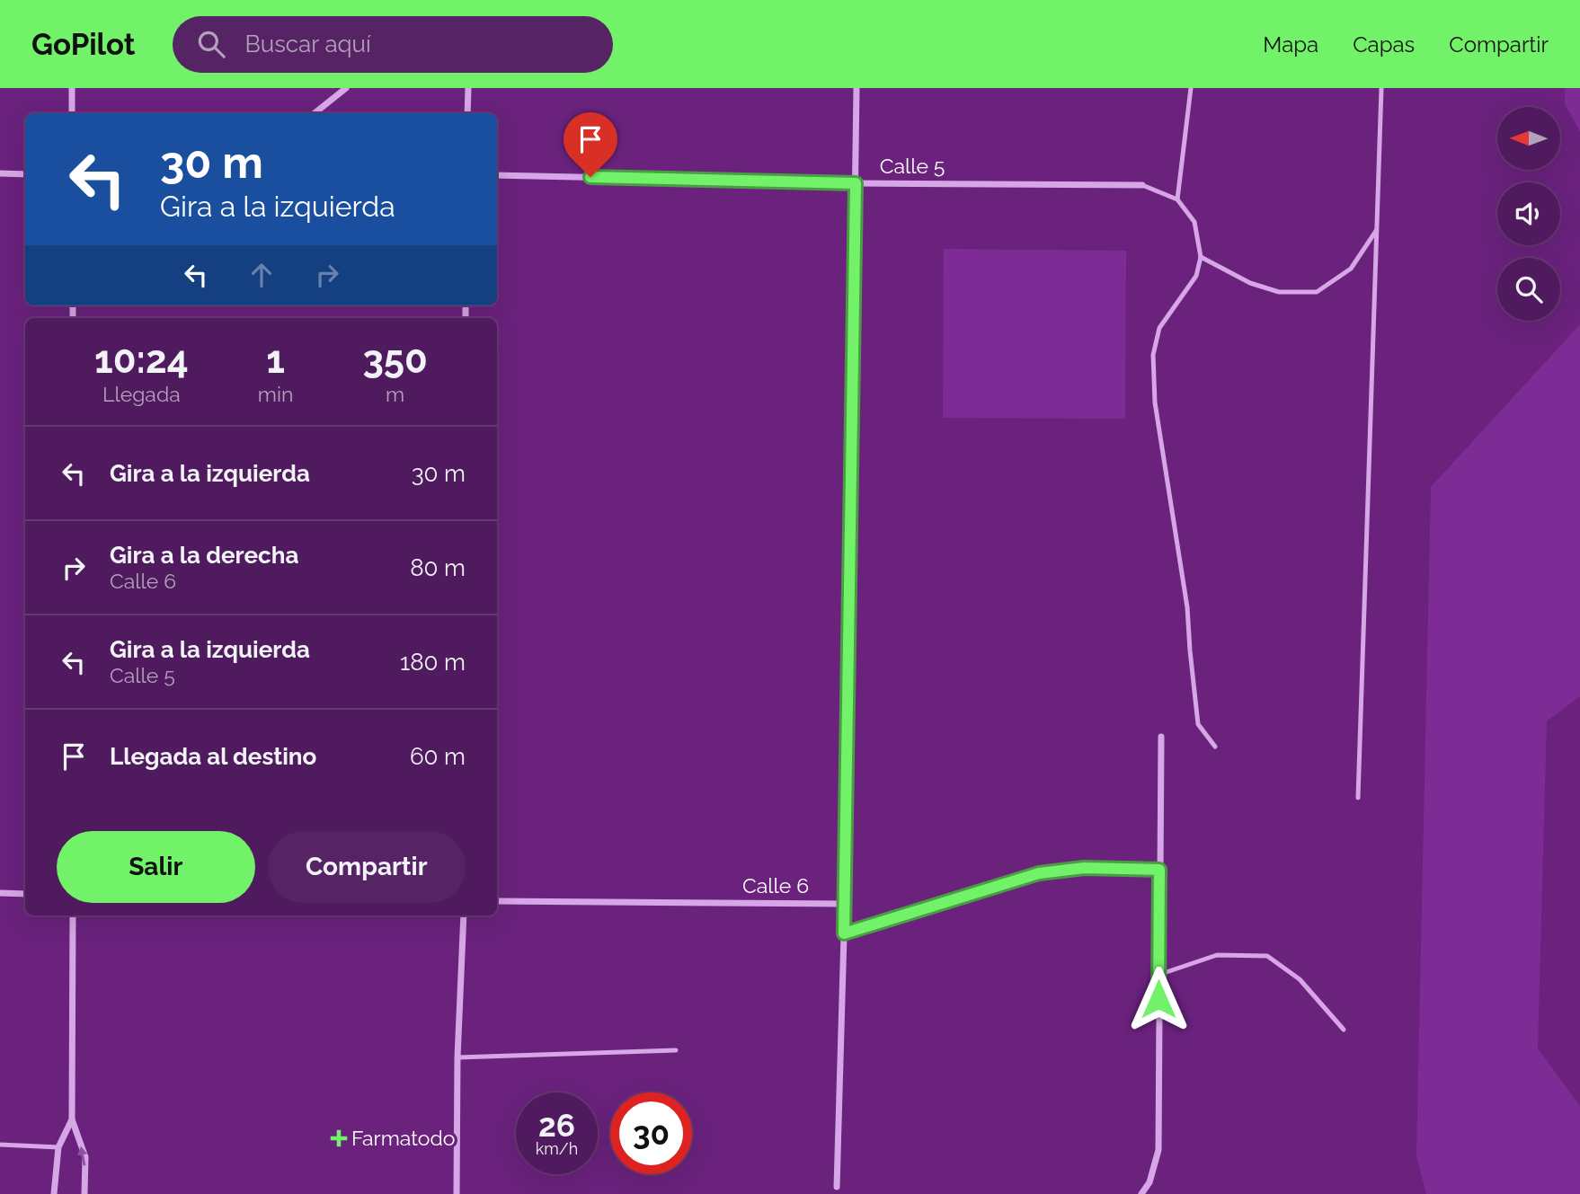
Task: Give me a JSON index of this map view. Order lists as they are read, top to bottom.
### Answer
{
  "streets": {
    "street": ["Calle 5", "Calle 6"]
  },
  "places": {
    "health": ["Farmatodo"]
  },
  "north": "left",
  "page": {
    "header": "GoPilot",
    "search": "Buscar aquí",
    "nav": ["Mapa", "Capas", "Compartir"],
    "turn": ["30 m", "Gira a la izquierda"],
    "eta": [
      "10:24",
      "Llegada",
      "1",
      "min",
      "350",
      "m"
    ],
    "list": [
      {
        "name": "Gira a la izquierda",
        "value": "30 m"
      },
      {
        "name": "Gira a la derecha",
        "note": "Calle 6",
        "value": "80 m"
      },
      {
        "name": "Gira a la izquierda",
        "note": "Calle 5",
        "value": "180 m"
      },
      {
        "name": "Llegada al destino",
        "value": "60 m"
      }
    ],
    "buttons": ["Salir", "Compartir"],
    "speed": "26 km/h",
    "limit": "30"
  }
}
